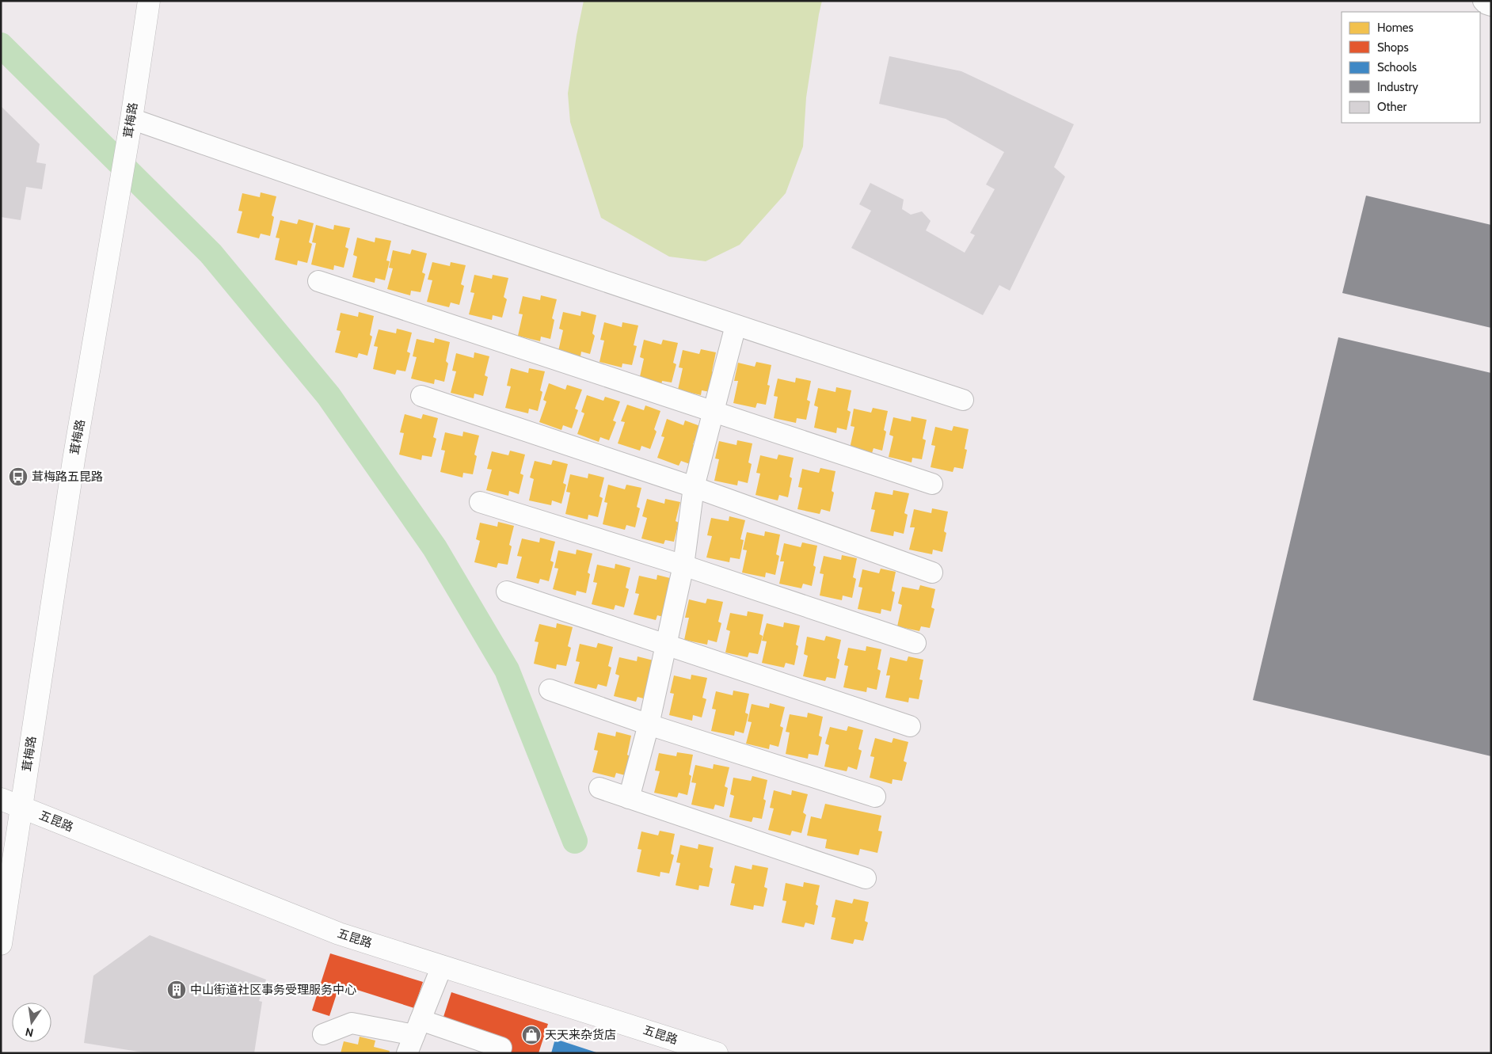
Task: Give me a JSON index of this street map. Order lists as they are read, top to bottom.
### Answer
{
  "streets": {
    "street": ["茸梅路", "五昆路"]
  },
  "crossings": [
    ["茸梅路", "五昆路"]
  ],
  "places": {
    "bus stop": ["茸梅路五昆路"],
    "building": ["中山街道社区事务受理服务中心"],
    "shop": ["天天来杂货店"]
  },
  "legend": [
    "Homes",
    "Shops",
    "Schools",
    "Industry",
    "Other"
  ],
  "north": "bottom"
}
